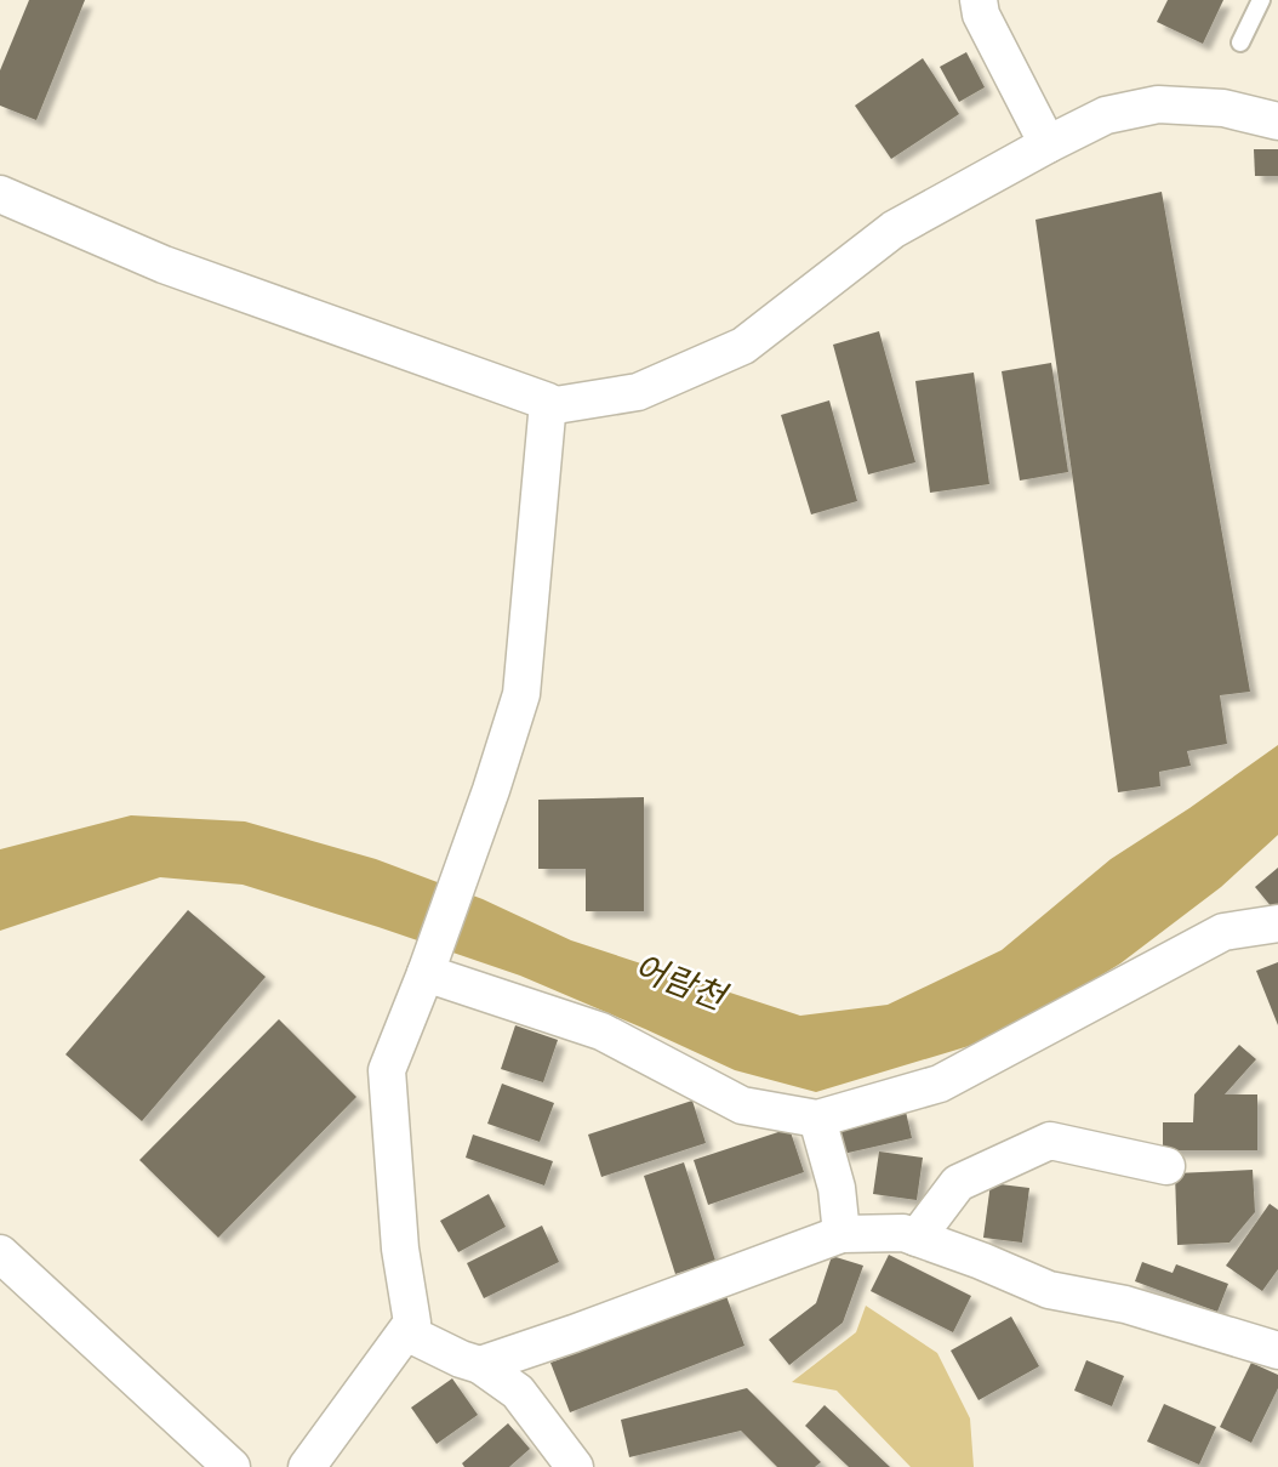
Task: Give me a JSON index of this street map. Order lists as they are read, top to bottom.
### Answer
{
  "water": ["어람천"]
}
